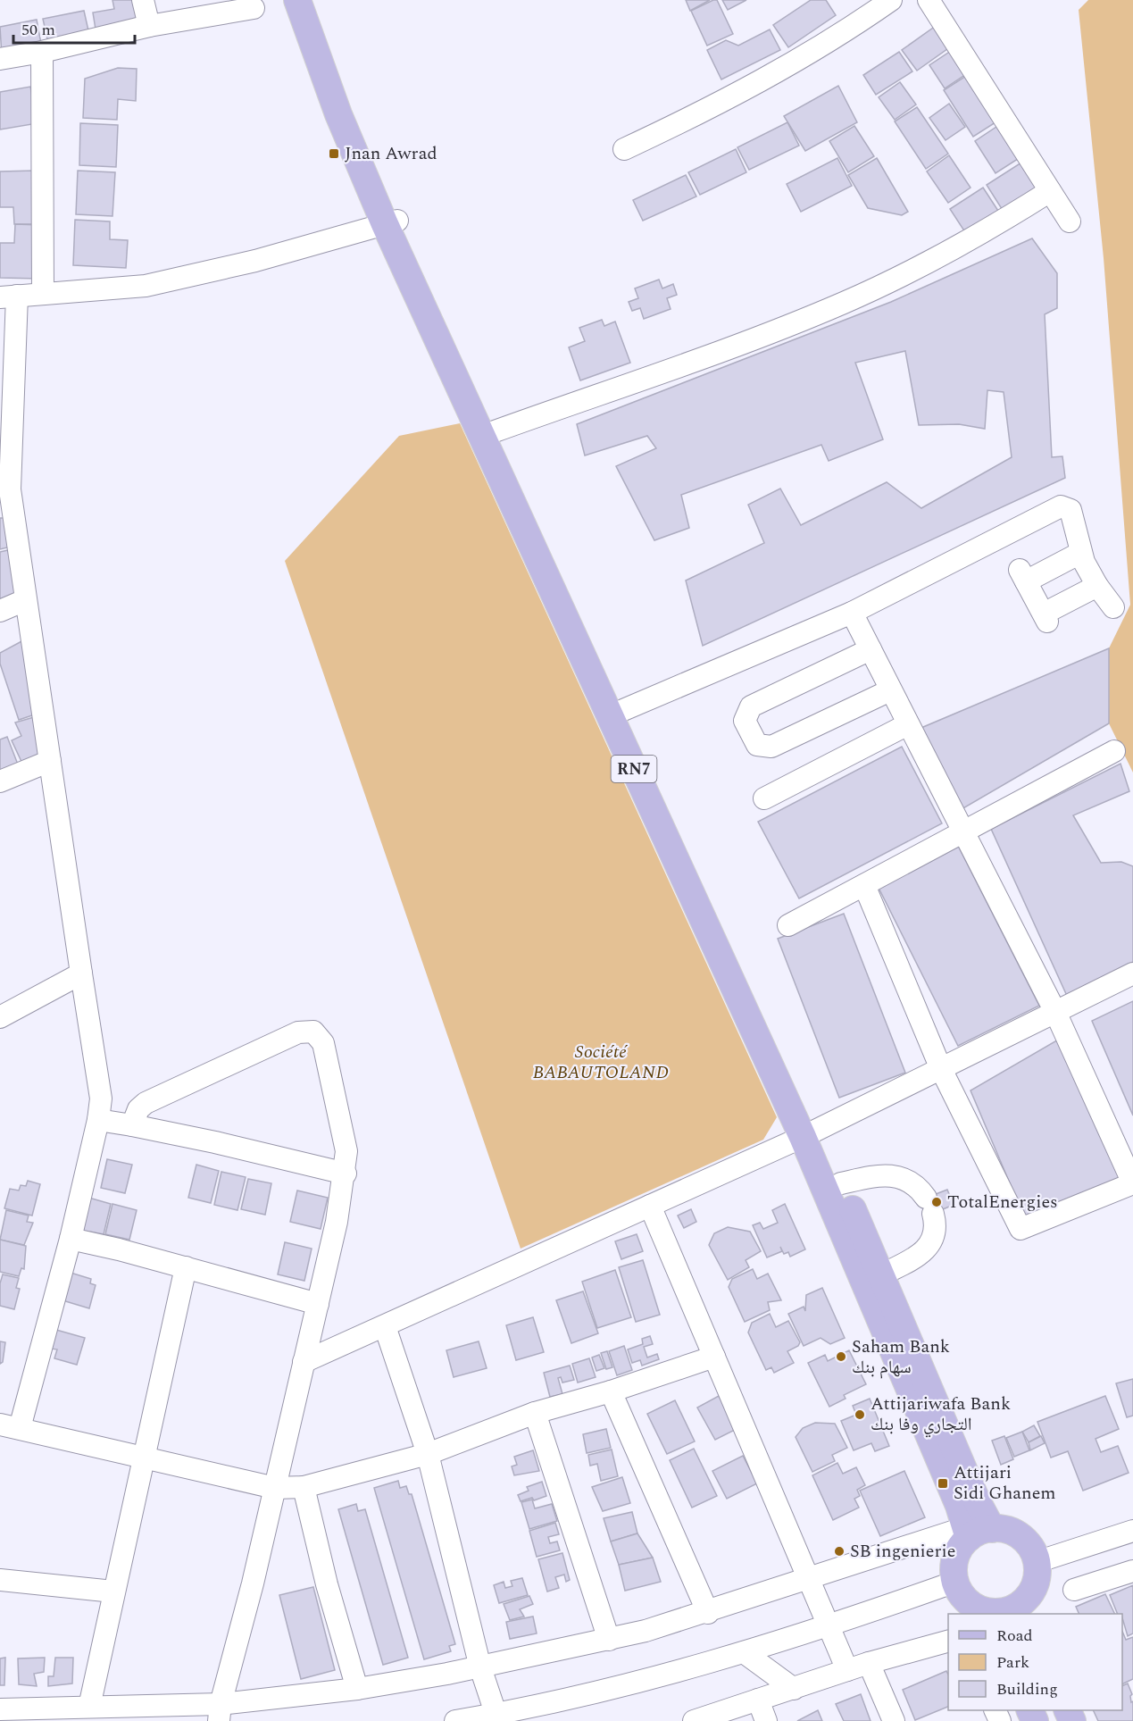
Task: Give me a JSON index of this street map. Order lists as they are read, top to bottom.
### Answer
{
  "streets": {
    "main road": ["RN7"]
  },
  "parks": ["Société BABAUTOLAND"],
  "places": {
    "transit": ["Jnan Awrad", "Attijari Sidi Ghanem"],
    "other": [
      "TotalEnergies",
      "Saham Bank سهام بنك",
      "Attijariwafa Bank التجاري وفا بنك",
      "SB ingenierie"
    ]
  },
  "legend": ["Road", "Park", "Building"],
  "scale_bar": "50 m"
}
